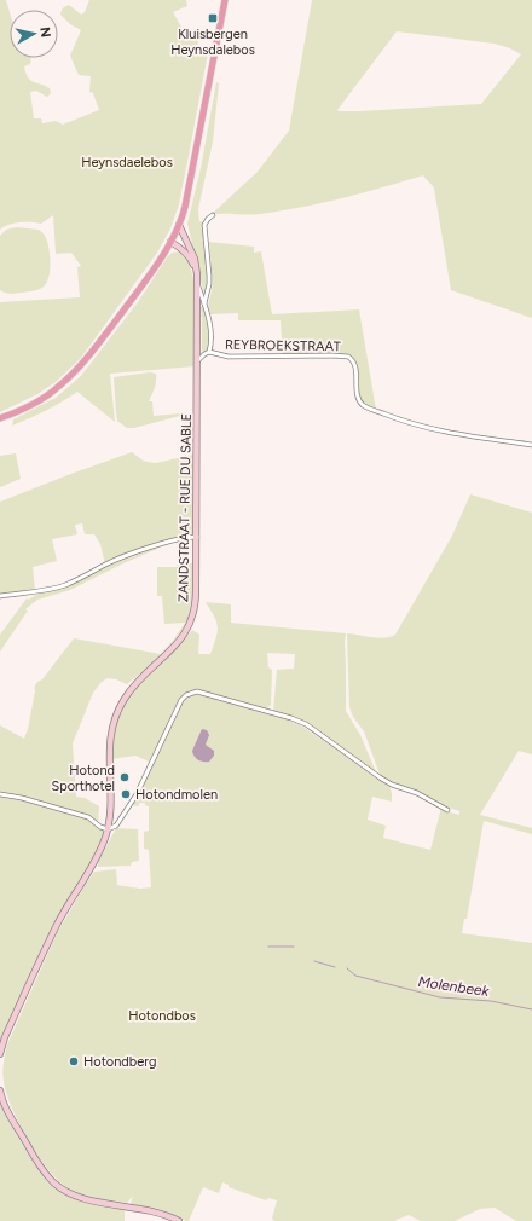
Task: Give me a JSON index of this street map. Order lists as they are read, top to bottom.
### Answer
{
  "streets": {
    "main road": ["ZANDSTRAAT - RUE DU SABLE"],
    "street": ["REYBROEKSTRAAT"]
  },
  "crossings": [
    ["REYBROEKSTRAAT", "ZANDSTRAAT - RUE DU SABLE"]
  ],
  "water": ["Molenbeek"],
  "parks": ["Heynsdaelebos", "Hotondbos"],
  "places": {
    "transit": ["Kluisbergen Heynsdalebos"],
    "other": ["Hotond Sporthotel", "Hotondmolen", "Hotondberg"]
  },
  "north": "right"
}
